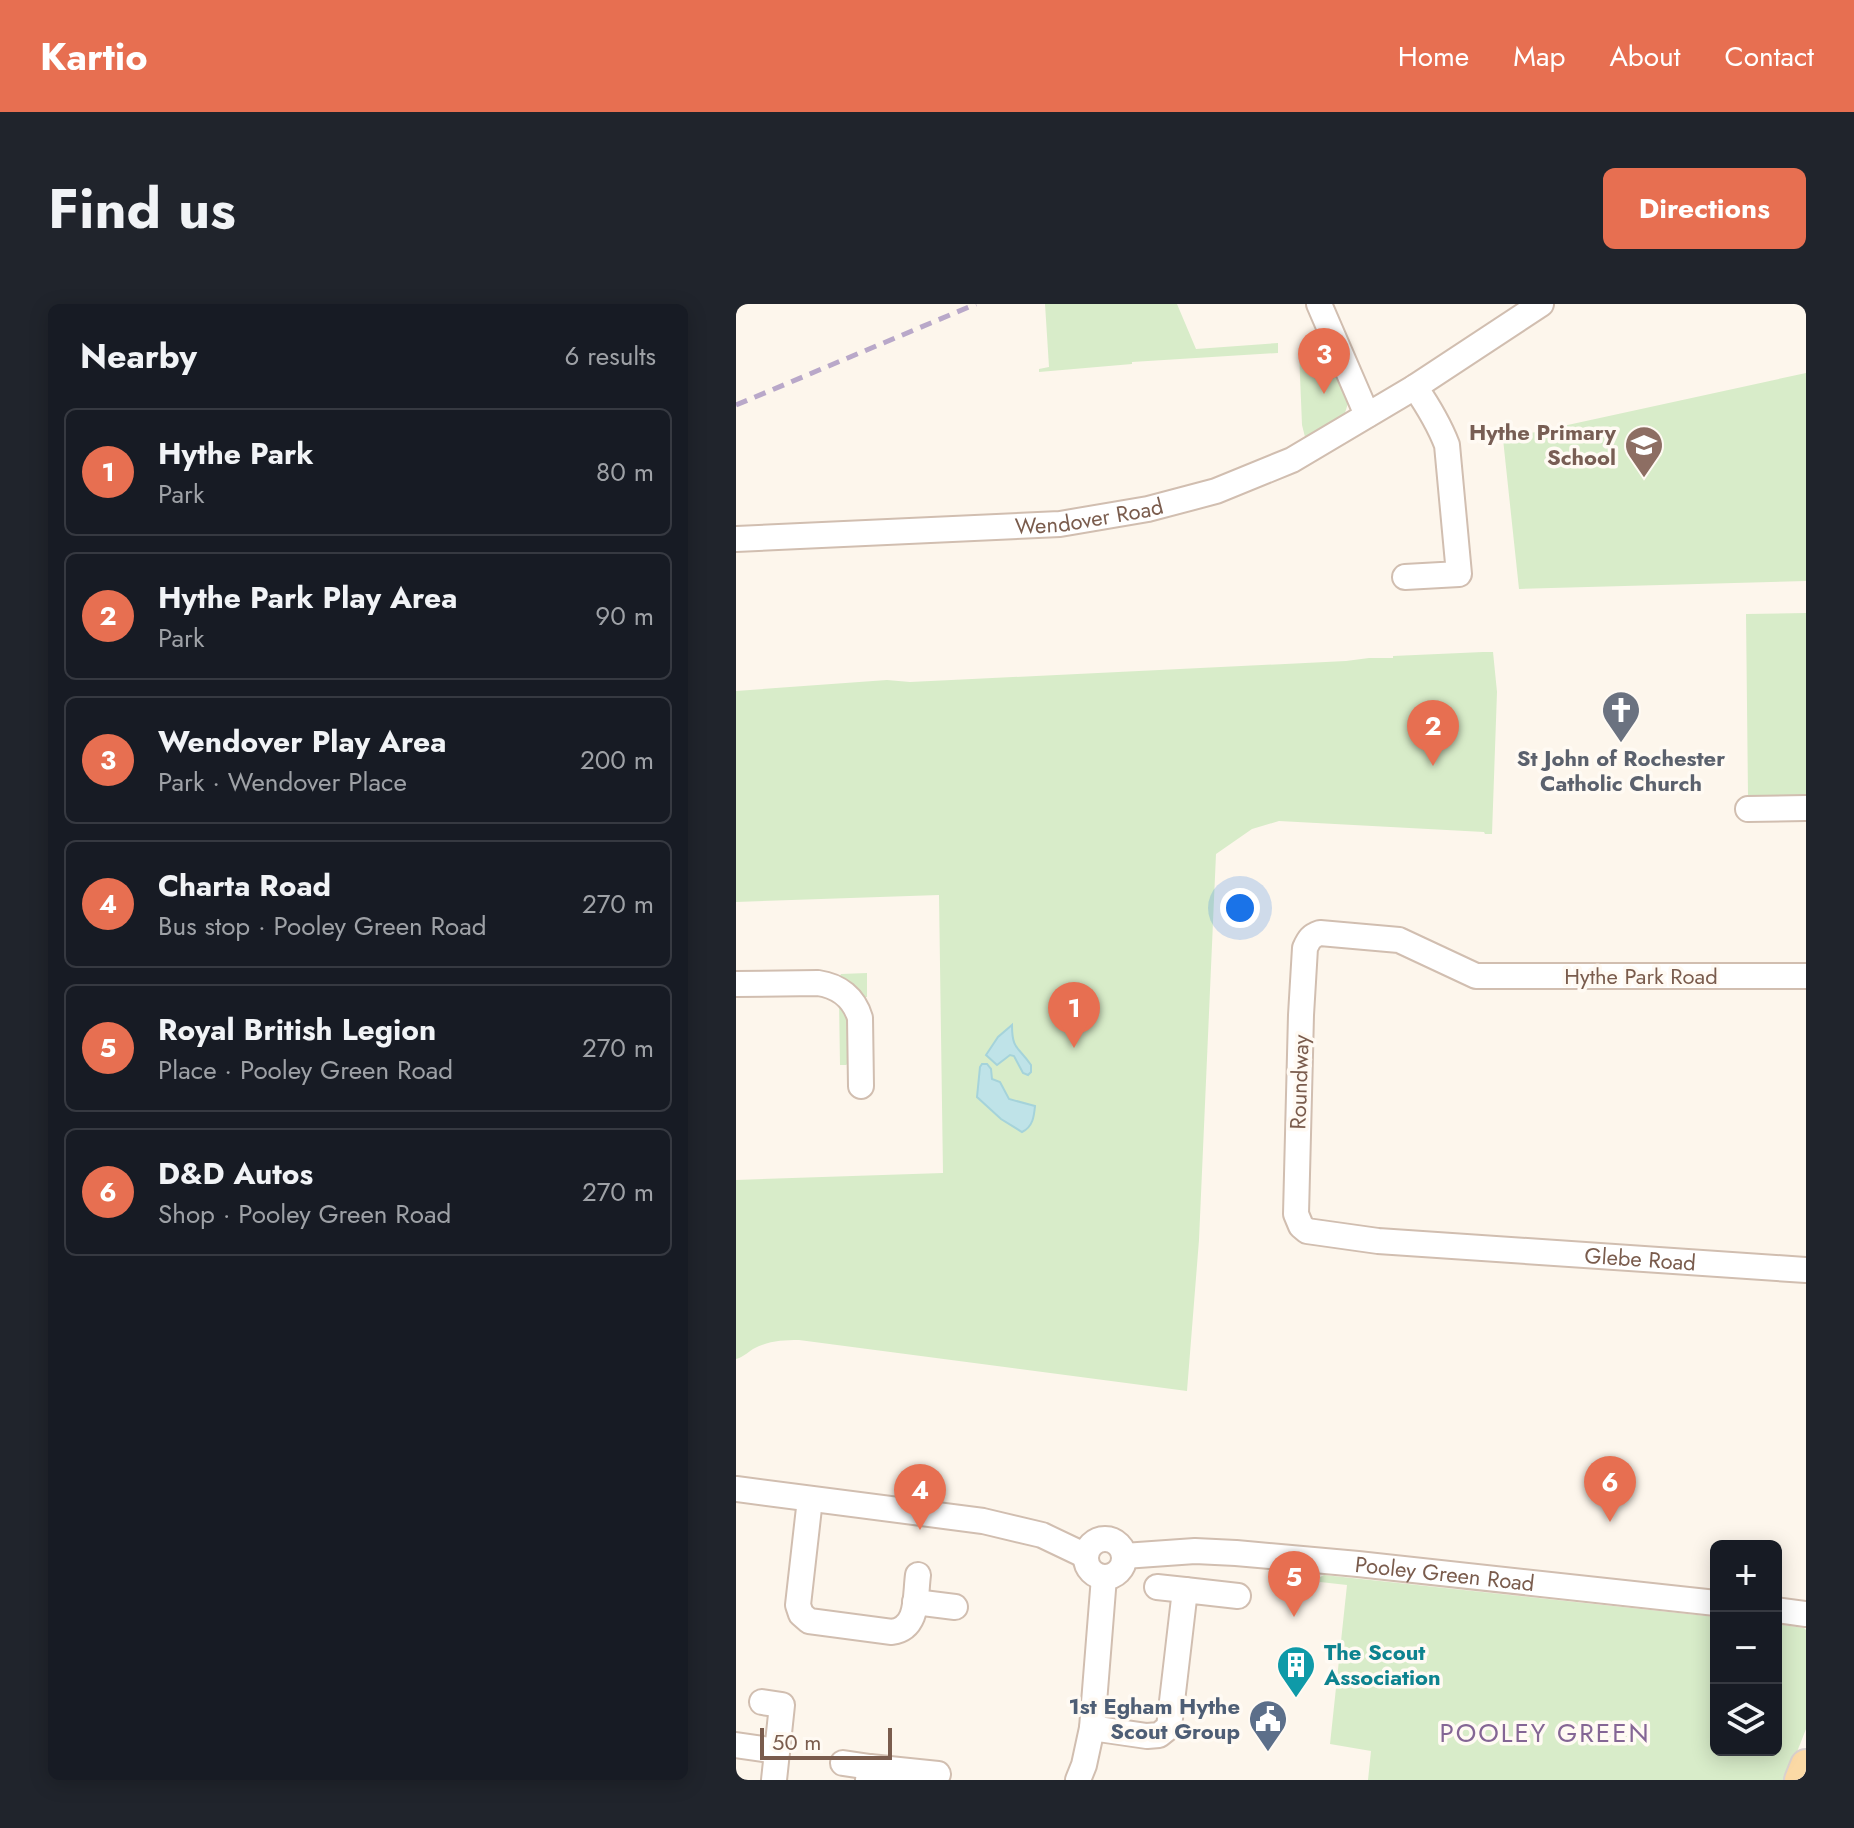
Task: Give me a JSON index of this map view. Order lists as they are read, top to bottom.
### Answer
{
  "streets": {
    "street": [
      "Wendover Road",
      "Hythe Park Road",
      "Roundway",
      "Glebe Road",
      "Pooley Green Road"
    ]
  },
  "crossings": [
    ["Hythe Park Road", "Roundway"],
    ["Roundway", "Glebe Road"]
  ],
  "districts": ["POOLEY GREEN"],
  "places": {
    "school or university": ["Hythe Primary School"],
    "church": ["St John of Rochester Catholic Church"],
    "building": ["The Scout Association"],
    "public building": ["1st Egham Hythe Scout Group"]
  },
  "scale_bar": "50 m",
  "page": {
    "header": "Kartio",
    "nav": [
      "Home",
      "Map",
      "About",
      "Contact"
    ],
    "title": "Find us",
    "buttons": "Directions",
    "heading": ["Nearby", "6 results"],
    "pins": [
      "3",
      "2",
      "1",
      "6",
      "4",
      "5"
    ],
    "list": [
      {
        "mark": "1",
        "name": "Hythe Park",
        "note": "Park",
        "value": "80 m"
      },
      {
        "mark": "2",
        "name": "Hythe Park Play Area",
        "note": "Park",
        "value": "90 m"
      },
      {
        "mark": "3",
        "name": "Wendover Play Area",
        "note": "Park · Wendover Place",
        "value": "200 m"
      },
      {
        "mark": "4",
        "name": "Charta Road",
        "note": "Bus stop · Pooley Green Road",
        "value": "270 m"
      },
      {
        "mark": "5",
        "name": "Royal British Legion",
        "note": "Place · Pooley Green Road",
        "value": "270 m"
      },
      {
        "mark": "6",
        "name": "D&D Autos",
        "note": "Shop · Pooley Green Road",
        "value": "270 m"
      }
    ],
    "map_buttons": ["+", "−"],
    "scale": "50 m"
  }
}
